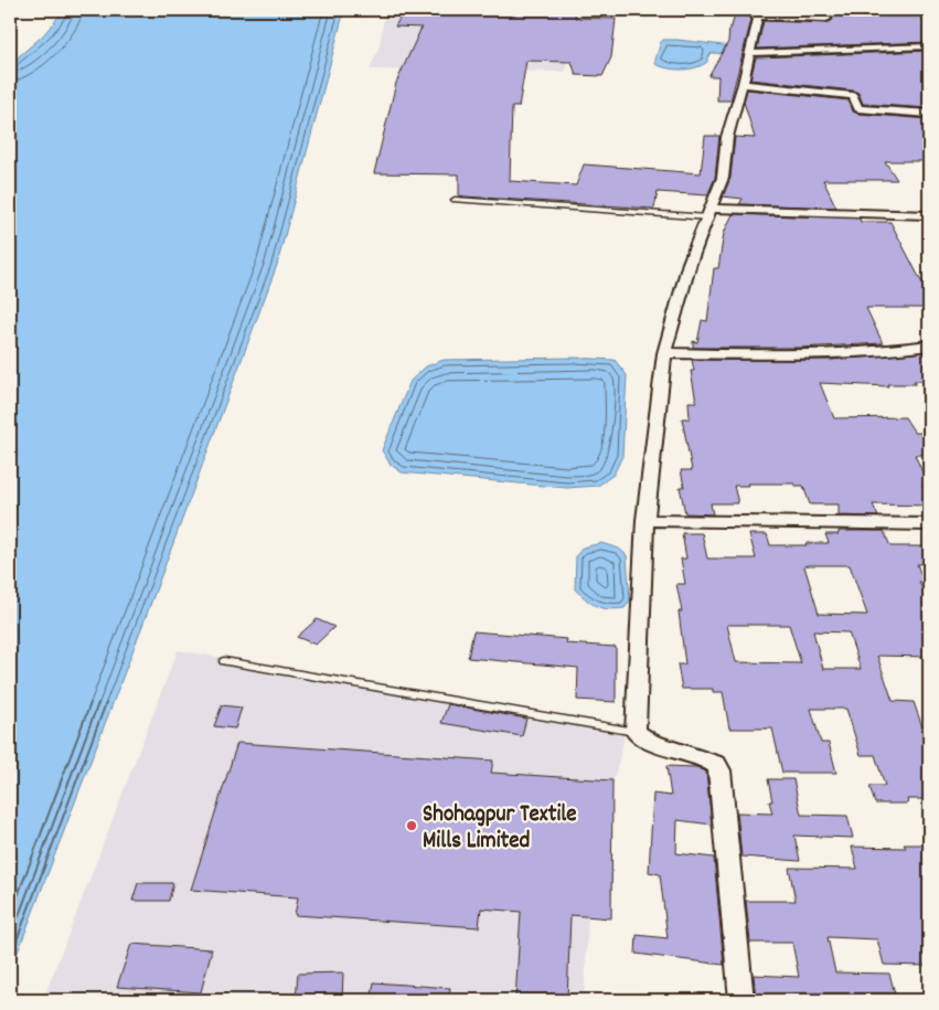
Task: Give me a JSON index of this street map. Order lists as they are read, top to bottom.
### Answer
{
  "places": ["Shohagpur Textile Mills Limited"]
}
